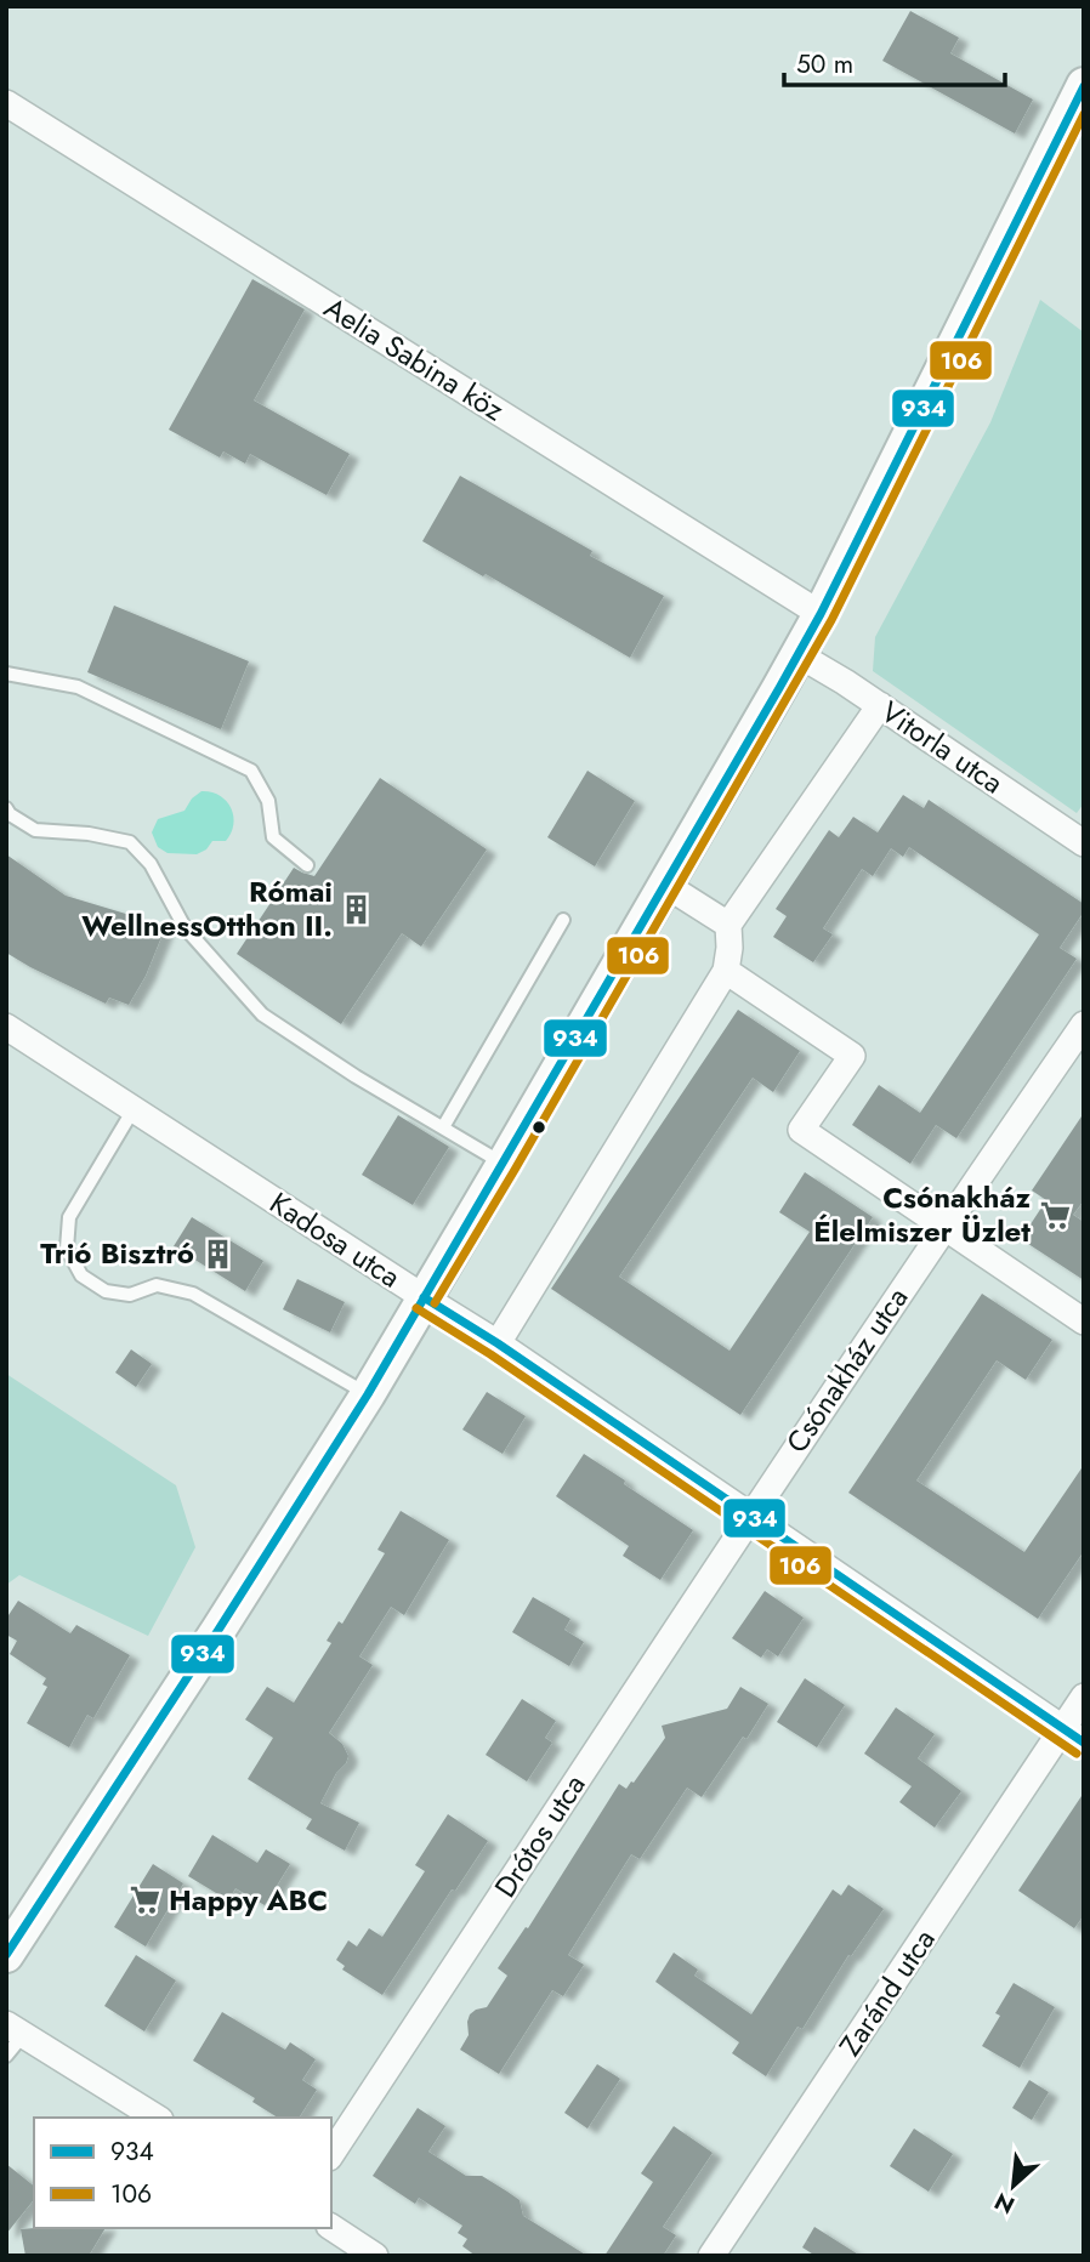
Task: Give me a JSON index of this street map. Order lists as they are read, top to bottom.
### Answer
{
  "streets": {
    "street": [
      "Aelia Sabina köz",
      "Vitorla utca",
      "Kadosa utca",
      "Csónakház utca",
      "Drótos utca",
      "Zaránd utca"
    ]
  },
  "crossings": [
    ["Kadosa utca", "Csónakház utca"],
    ["Kadosa utca", "Drótos utca"],
    ["Kadosa utca", "Zaránd utca"],
    ["Csónakház utca", "Drótos utca"]
  ],
  "places": {
    "building": ["Római WellnessOtthon II.", "Trió Bisztró"],
    "supermarket": ["Csónakház Élelmiszer Üzlet", "Happy ABC"]
  },
  "lines": ["transit line 934", "transit line 106"],
  "legend": ["934", "106"],
  "scale_bar": "50 m",
  "north": "bottom left"
}
